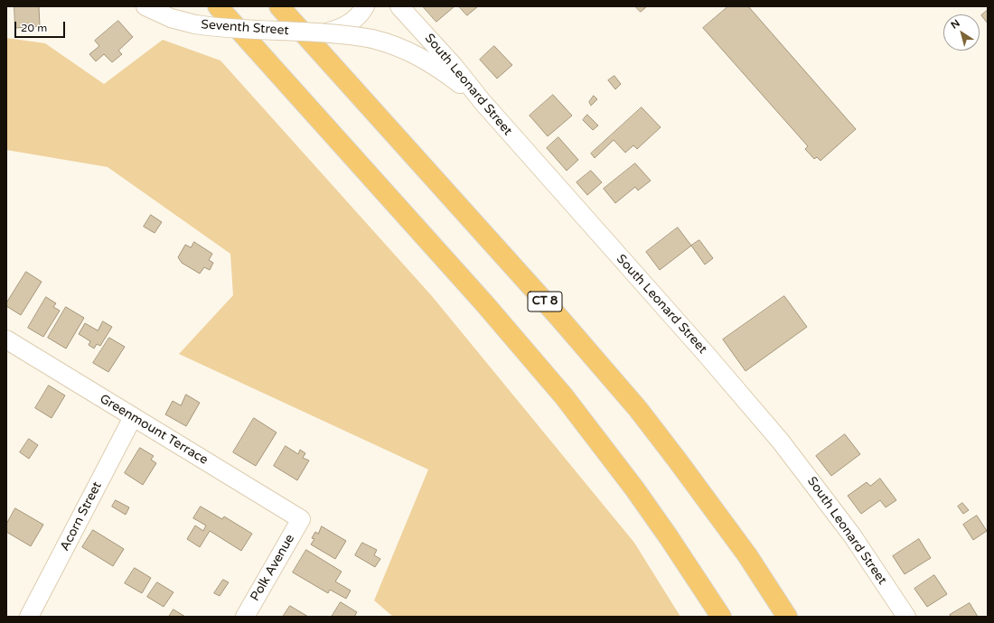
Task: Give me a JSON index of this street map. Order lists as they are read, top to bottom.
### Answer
{
  "streets": {
    "highway": ["CT 8"],
    "street": [
      "Seventh Street",
      "South Leonard Street",
      "Greenmount Terrace",
      "Acorn Street",
      "Polk Avenue"
    ]
  },
  "crossings": [
    ["Seventh Street", "South Leonard Street"],
    ["Greenmount Terrace", "Acorn Street"],
    ["Greenmount Terrace", "Polk Avenue"]
  ],
  "scale_bar": "20 m",
  "north": "top left"
}
